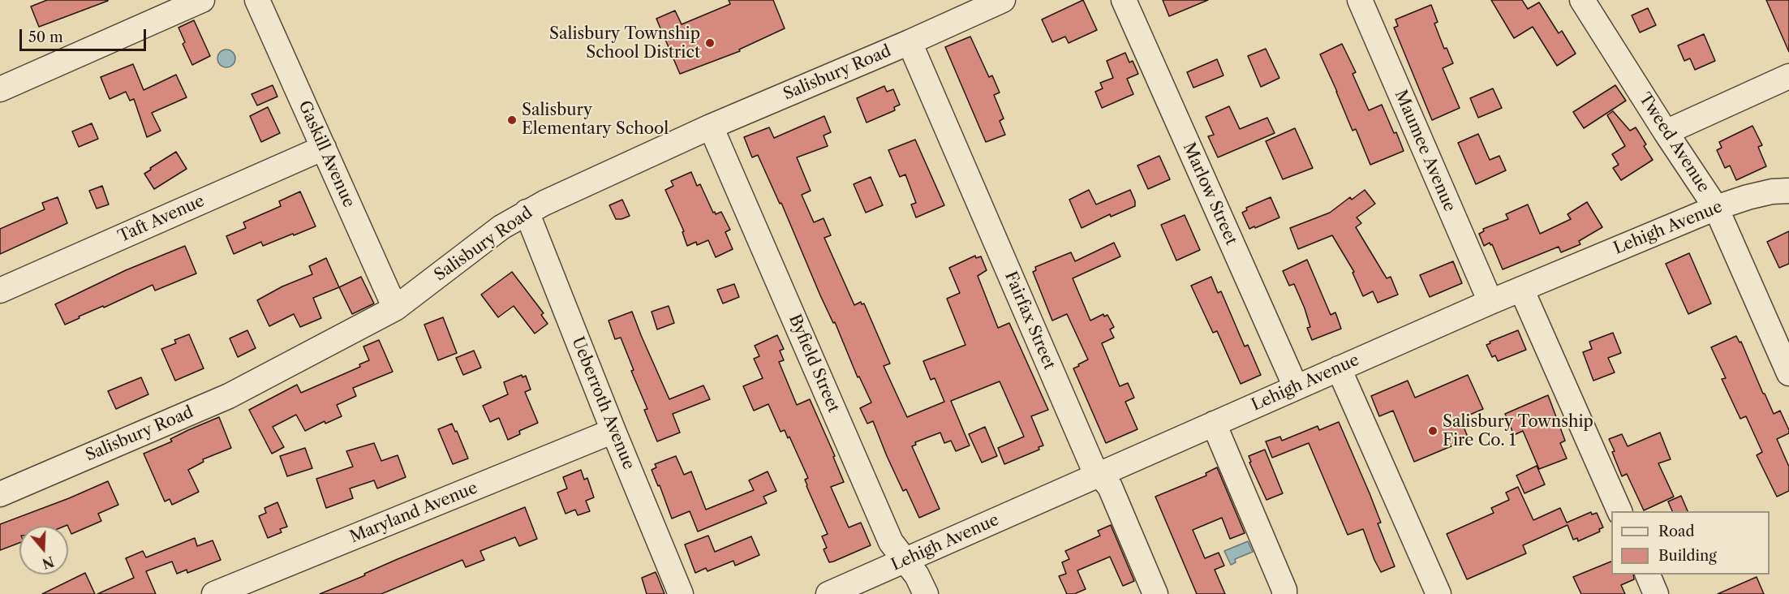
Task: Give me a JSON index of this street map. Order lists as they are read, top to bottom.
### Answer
{
  "streets": {
    "street": [
      "Salisbury Road",
      "Tweed Avenue",
      "Maumee Avenue",
      "Gaskill Avenue",
      "Marlow Street",
      "Taft Avenue",
      "Lehigh Avenue",
      "Fairfax Street",
      "Byfield Street",
      "Ueberroth Avenue",
      "Maryland Avenue"
    ]
  },
  "crossings": [
    ["Salisbury Road", "Gaskill Avenue"],
    ["Salisbury Road", "Fairfax Street"],
    ["Salisbury Road", "Byfield Street"],
    ["Salisbury Road", "Ueberroth Avenue"],
    ["Tweed Avenue", "Lehigh Avenue"],
    ["Maumee Avenue", "Lehigh Avenue"],
    ["Gaskill Avenue", "Taft Avenue"],
    ["Marlow Street", "Lehigh Avenue"],
    ["Lehigh Avenue", "Fairfax Street"],
    ["Lehigh Avenue", "Byfield Street"],
    ["Ueberroth Avenue", "Maryland Avenue"]
  ],
  "places": ["Salisbury Township School District", "Salisbury Elementary School", "Salisbury Township Fire Co. 1"],
  "legend": ["Road", "Building"],
  "scale_bar": "50 m",
  "north": "bottom"
}
